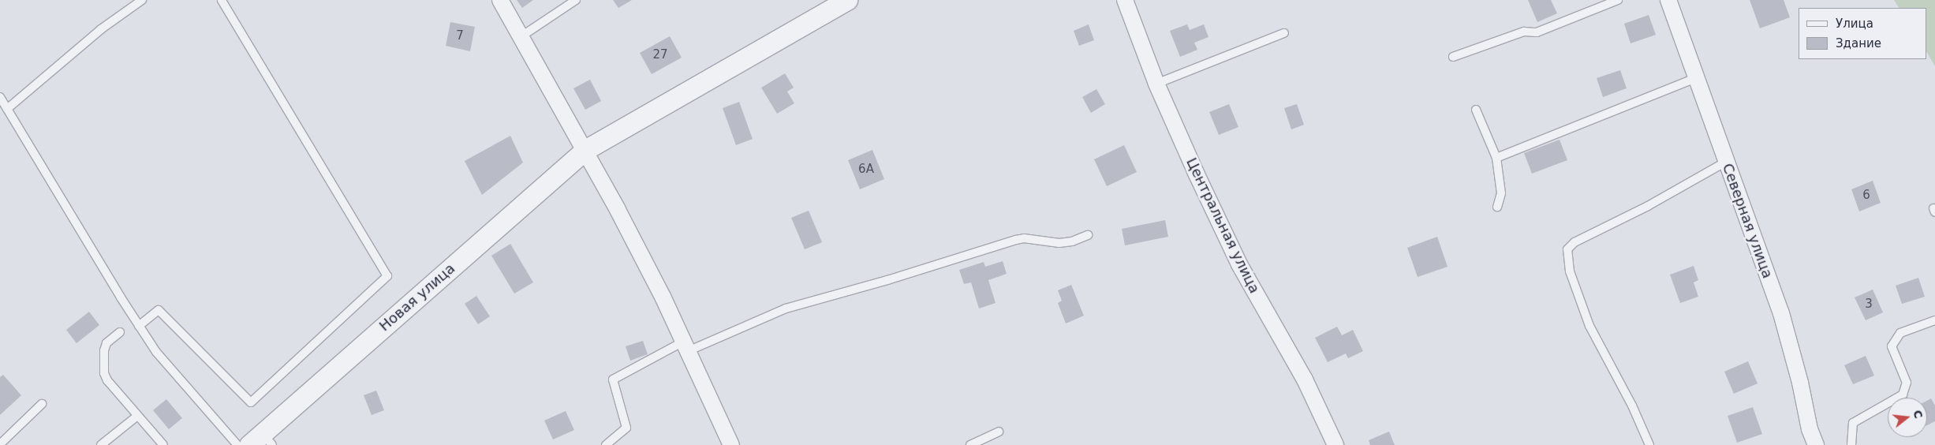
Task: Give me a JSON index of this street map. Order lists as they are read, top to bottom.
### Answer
{
  "streets": {
    "street": ["Северная улица", "Центральная улица", "Новая улица"]
  },
  "house_numbers": [
    "7",
    "27",
    "6А",
    "6",
    "3"
  ],
  "legend": ["Улица", "Здание"],
  "north": "right"
}
